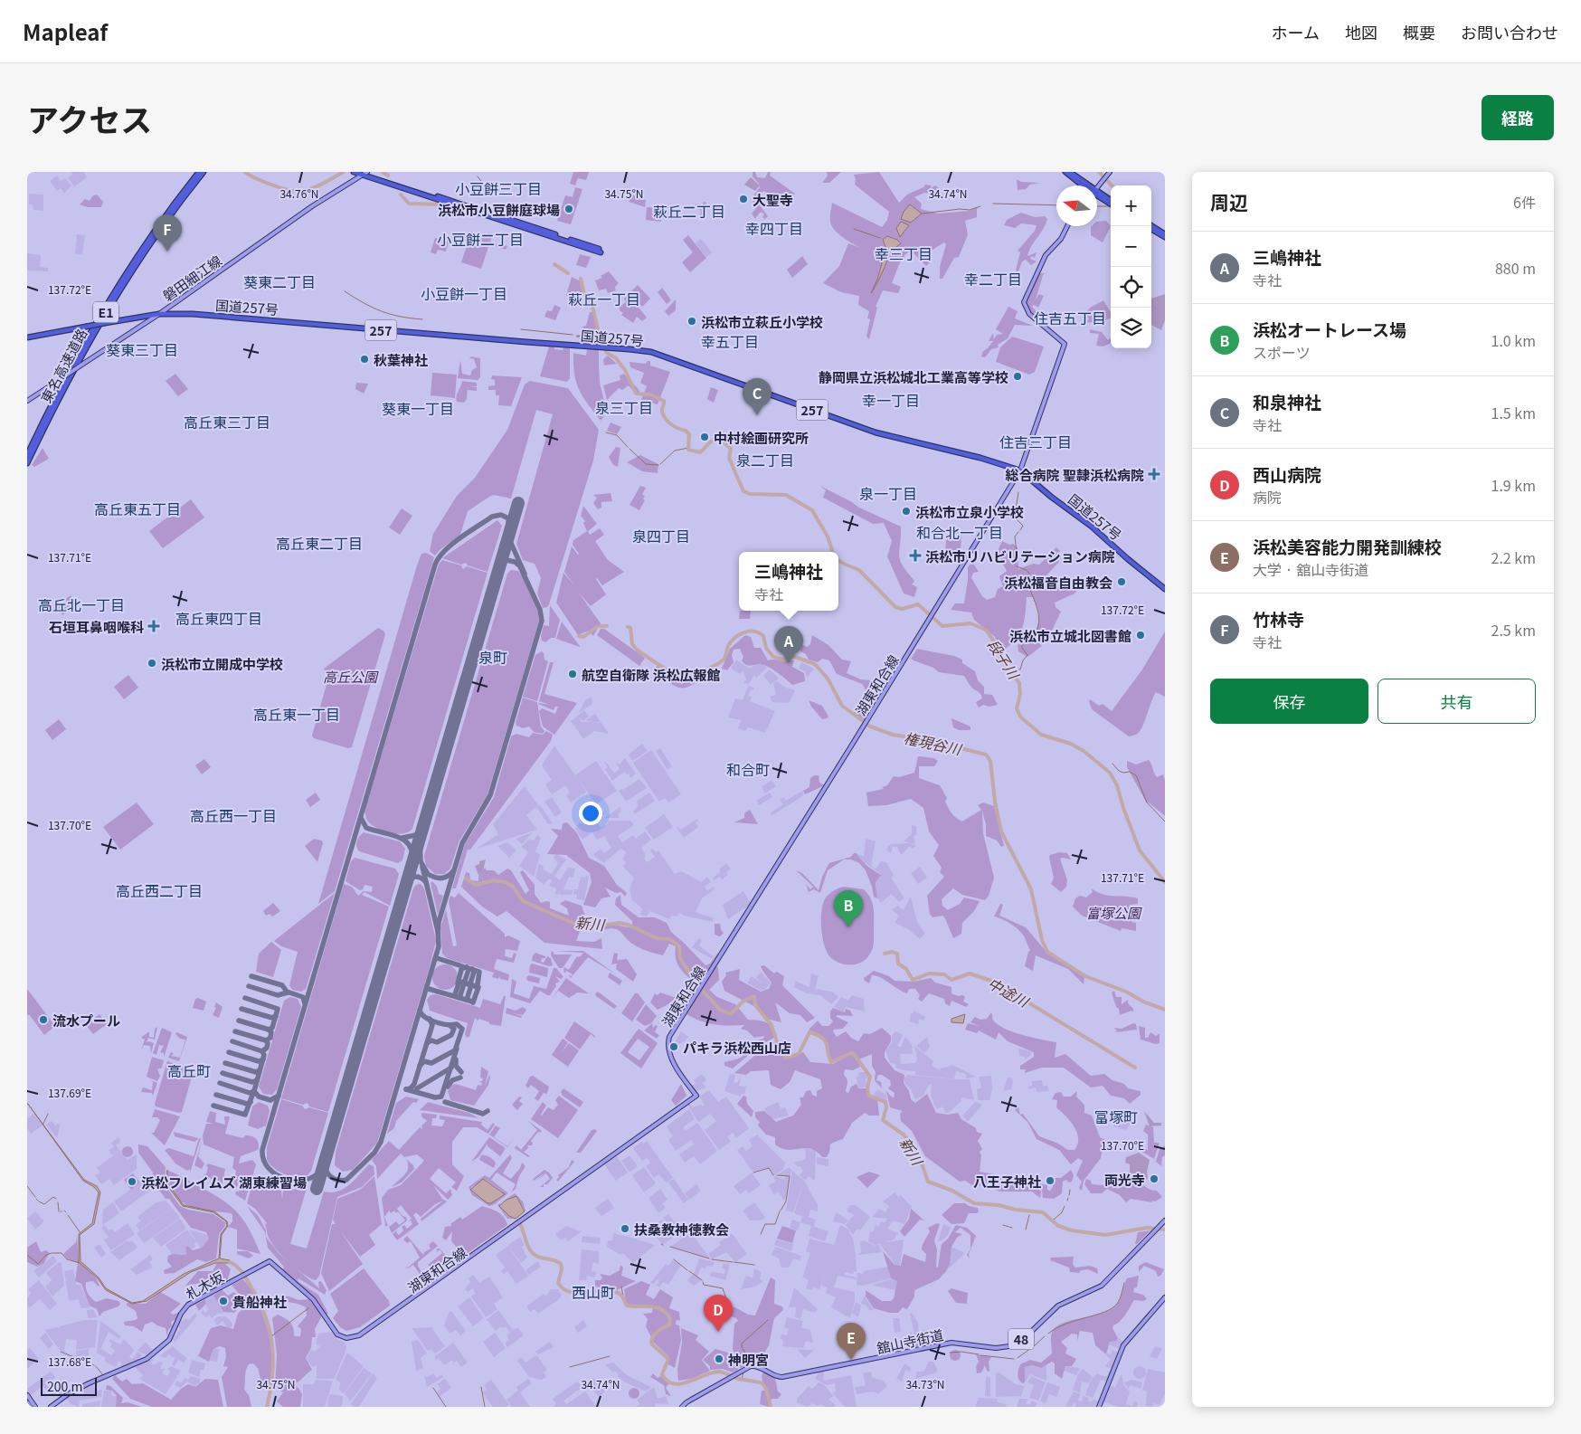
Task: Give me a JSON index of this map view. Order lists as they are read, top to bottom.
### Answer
{
  "streets": {
    "highway": [
      "国道257号",
      "E1",
      "257",
      "東名高速道路"
    ],
    "main road": [
      "磐田細江線",
      "湖東和合線",
      "札木坂",
      "48",
      "舘山寺街道"
    ]
  },
  "crossings": [
    ["磐田細江線", "国道257号"],
    ["国道257号", "湖東和合線"],
    ["湖東和合線", "札木坂"]
  ],
  "districts": [
    "小豆餅三丁目",
    "萩丘二丁目",
    "幸四丁目",
    "小豆餅二丁目",
    "幸三丁目",
    "幸二丁目",
    "葵東二丁目",
    "小豆餅一丁目",
    "萩丘一丁目",
    "住吉五丁目",
    "幸五丁目",
    "葵東三丁目",
    "幸一丁目",
    "泉三丁目",
    "葵東一丁目",
    "高丘東三丁目",
    "住吉三丁目",
    "泉二丁目",
    "泉一丁目",
    "高丘東五丁目",
    "和合北一丁目",
    "泉四丁目",
    "高丘東二丁目",
    "高丘北一丁目",
    "高丘東四丁目",
    "泉町",
    "高丘東一丁目",
    "和合町",
    "高丘西一丁目",
    "高丘西二丁目",
    "高丘町",
    "富塚町",
    "西山町"
  ],
  "water": [
    "段子川",
    "権現谷川",
    "新川",
    "中途川"
  ],
  "parks": ["高丘公園", "富塚公園"],
  "places": {
    "other": [
      "大聖寺",
      "浜松市小豆餅庭球場",
      "浜松市立萩丘小学校",
      "秋葉神社",
      "静岡県立浜松城北工業高等学校",
      "中村絵画研究所",
      "浜松市立泉小学校",
      "浜松福音自由教会",
      "浜松市立城北図書館",
      "浜松市立開成中学校",
      "航空自衛隊 浜松広報館",
      "流水プール",
      "パキラ浜松西山店",
      "両光寺",
      "八王子神社",
      "浜松フレイムズ 湖東練習場",
      "扶桑教神徳教会",
      "貴船神社",
      "神明宮"
    ],
    "health": ["総合病院 聖隷浜松病院", "浜松市リハビリテーション病院", "石垣耳鼻咽喉科"]
  },
  "scale_bar": "200 m",
  "north": "left",
  "page": {
    "header": "Mapleaf",
    "nav": [
      "ホーム",
      "地図",
      "概要",
      "お問い合わせ"
    ],
    "title": "アクセス",
    "buttons": [
      "経路",
      ["保存", "共有"]
    ],
    "heading": ["周辺", "6件"],
    "map_buttons": ["+", "−"],
    "pins": [
      "F",
      "C",
      "A",
      "B",
      "D",
      "E"
    ],
    "list": [
      {
        "mark": "A",
        "name": "三嶋神社",
        "note": "寺社",
        "value": "880 m"
      },
      {
        "mark": "B",
        "name": "浜松オートレース場",
        "note": "スポーツ",
        "value": "1.0 km"
      },
      {
        "mark": "C",
        "name": "和泉神社",
        "note": "寺社",
        "value": "1.5 km"
      },
      {
        "mark": "D",
        "name": "西山病院",
        "note": "病院",
        "value": "1.9 km"
      },
      {
        "mark": "E",
        "name": "浜松美容能力開発訓練校",
        "note": "大学 · 舘山寺街道",
        "value": "2.2 km"
      },
      {
        "mark": "F",
        "name": "竹林寺",
        "note": "寺社",
        "value": "2.5 km"
      }
    ],
    "popup": ["三嶋神社", "寺社"],
    "scale": "200 m"
  },
  "coordinates": [
    "34.76°N",
    "34.75°N",
    "34.74°N",
    "137.72°E",
    "137.71°E",
    "137.70°E",
    "137.69°E",
    "137.68°E",
    "34.73°N"
  ]
}
